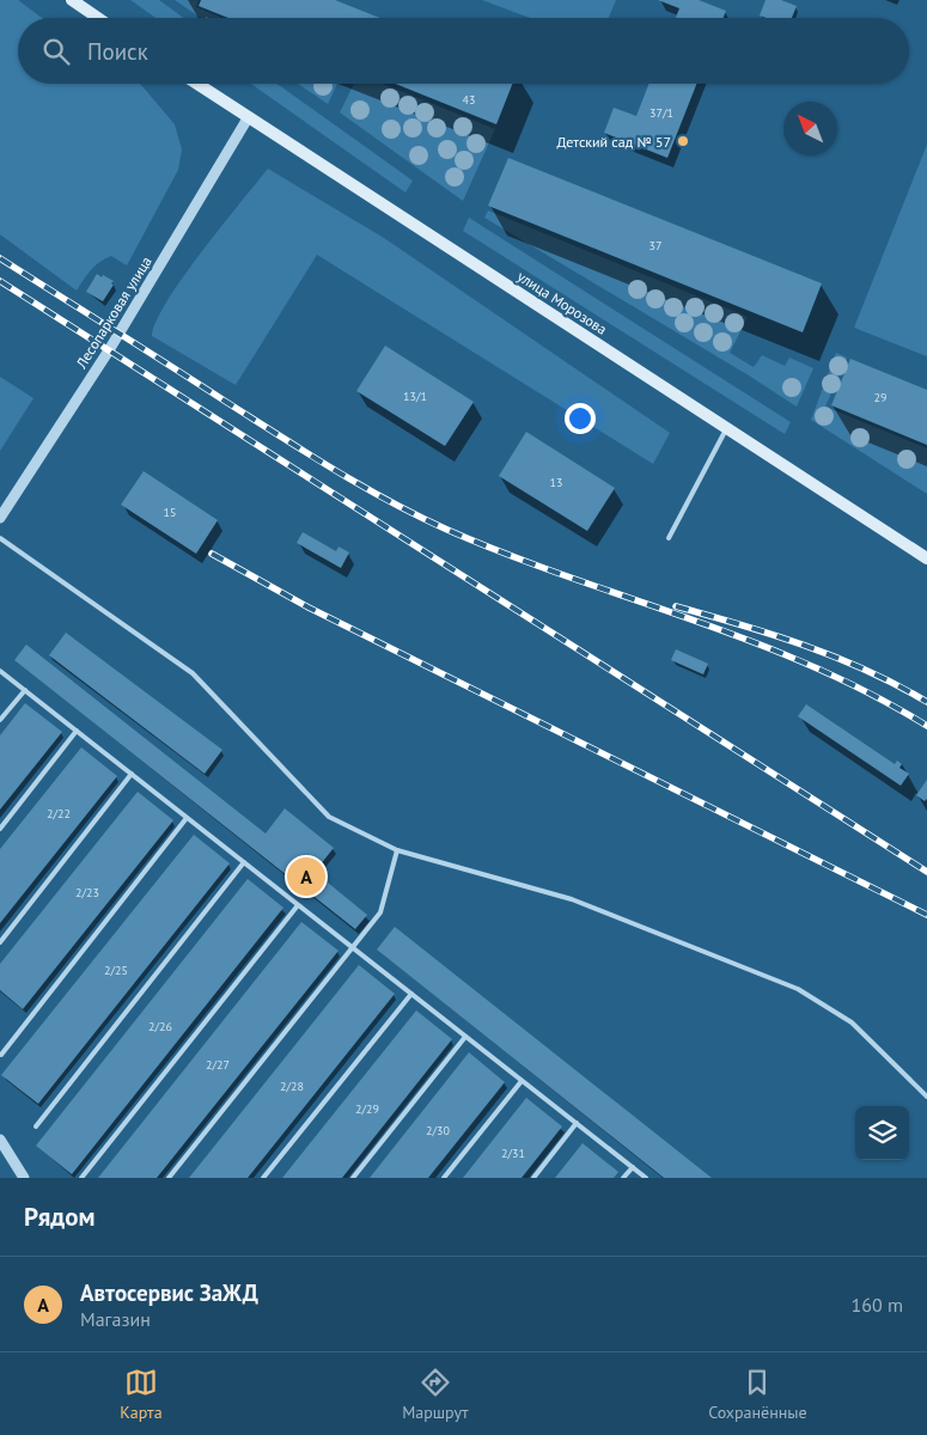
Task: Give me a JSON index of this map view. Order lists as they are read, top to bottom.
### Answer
{
  "streets": {
    "main road": ["улица Морозова"],
    "street": ["Лесопарковая улица"]
  },
  "crossings": [
    ["улица Морозова", "Лесопарковая улица"]
  ],
  "places": ["Детский сад № 57"],
  "house_numbers": [
    "43",
    "37/1",
    "37",
    "13/1",
    "29",
    "13",
    "15",
    "2/22",
    "2/23",
    "2/25",
    "2/26",
    "2/27",
    "2/28",
    "2/29",
    "2/30",
    "2/31"
  ],
  "north": "top left",
  "page": {
    "search": "Поиск",
    "pins": "A",
    "heading": "Рядом",
    "list": [
      {
        "mark": "A",
        "name": "Автосервис ЗаЖД",
        "note": "Магазин",
        "value": "160 m"
      }
    ],
    "nav": ["Карта", "Маршрут", "Сохранённые"]
  }
}
